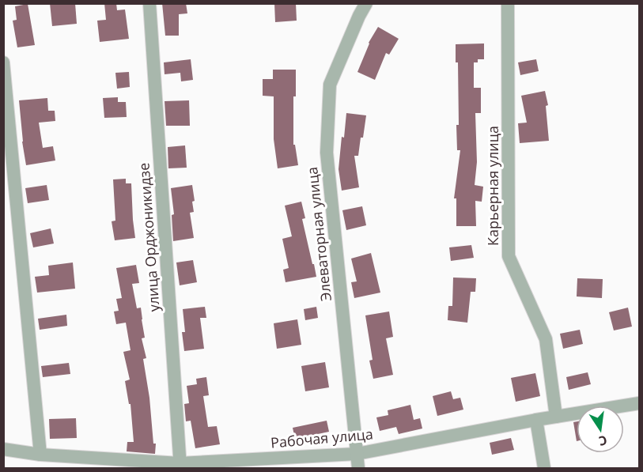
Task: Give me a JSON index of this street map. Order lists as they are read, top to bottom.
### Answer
{
  "streets": {
    "street": [
      "Карьерная улица",
      "Элеваторная улица",
      "улица Орджоникидзе",
      "Рабочая улица"
    ]
  },
  "crossings": [
    ["Карьерная улица", "Рабочая улица"],
    ["Элеваторная улица", "Рабочая улица"],
    ["улица Орджоникидзе", "Рабочая улица"]
  ],
  "north": "bottom"
}
